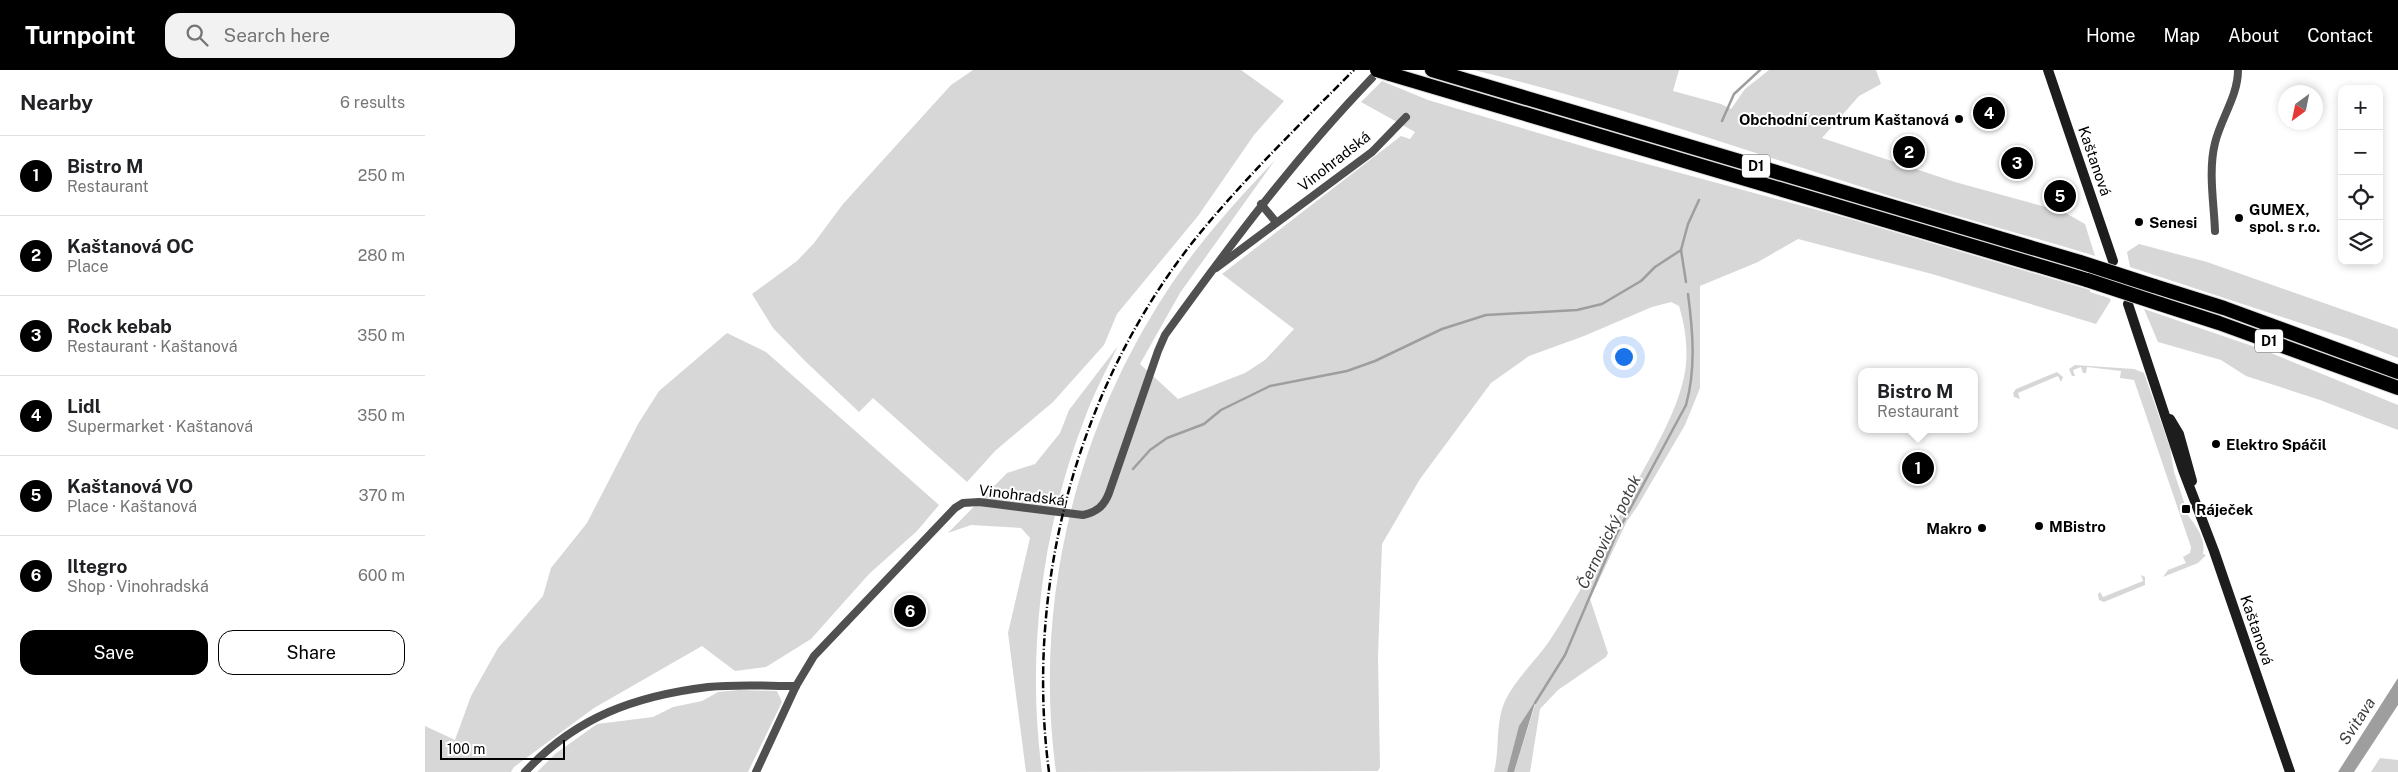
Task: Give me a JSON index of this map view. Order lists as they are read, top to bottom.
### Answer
{
  "streets": {
    "highway": ["D1"],
    "main road": ["Kaštanová"],
    "street": ["Vinohradská"]
  },
  "crossings": [
    ["Vinohradská", "D1"]
  ],
  "water": ["Černovický potok", "Svitava"],
  "places": {
    "other": [
      "Obchodní centrum Kaštanová",
      "GUMEX, spol. s r.o.",
      "Senesi",
      "Elektro Spáčil",
      "MBistro",
      "Makro"
    ],
    "transit": ["Ráječek"]
  },
  "scale_bar": "100 m",
  "north": "bottom left",
  "page": {
    "header": "Turnpoint",
    "search": "Search here",
    "nav": [
      "Home",
      "Map",
      "About",
      "Contact"
    ],
    "heading": ["Nearby", "6 results"],
    "map_buttons": ["+", "−"],
    "pins": [
      "4",
      "2",
      "3",
      "5",
      "1",
      "6"
    ],
    "list": [
      {
        "mark": "1",
        "name": "Bistro M",
        "note": "Restaurant",
        "value": "250 m"
      },
      {
        "mark": "2",
        "name": "Kaštanová OC",
        "note": "Place",
        "value": "280 m"
      },
      {
        "mark": "3",
        "name": "Rock kebab",
        "note": "Restaurant · Kaštanová",
        "value": "350 m"
      },
      {
        "mark": "4",
        "name": "Lidl",
        "note": "Supermarket · Kaštanová",
        "value": "350 m"
      },
      {
        "mark": "5",
        "name": "Kaštanová VO",
        "note": "Place · Kaštanová",
        "value": "370 m"
      },
      {
        "mark": "6",
        "name": "Iltegro",
        "note": "Shop · Vinohradská",
        "value": "600 m"
      }
    ],
    "popup": ["Bistro M", "Restaurant"],
    "buttons": ["Save", "Share"],
    "scale": "100 m"
  }
}
